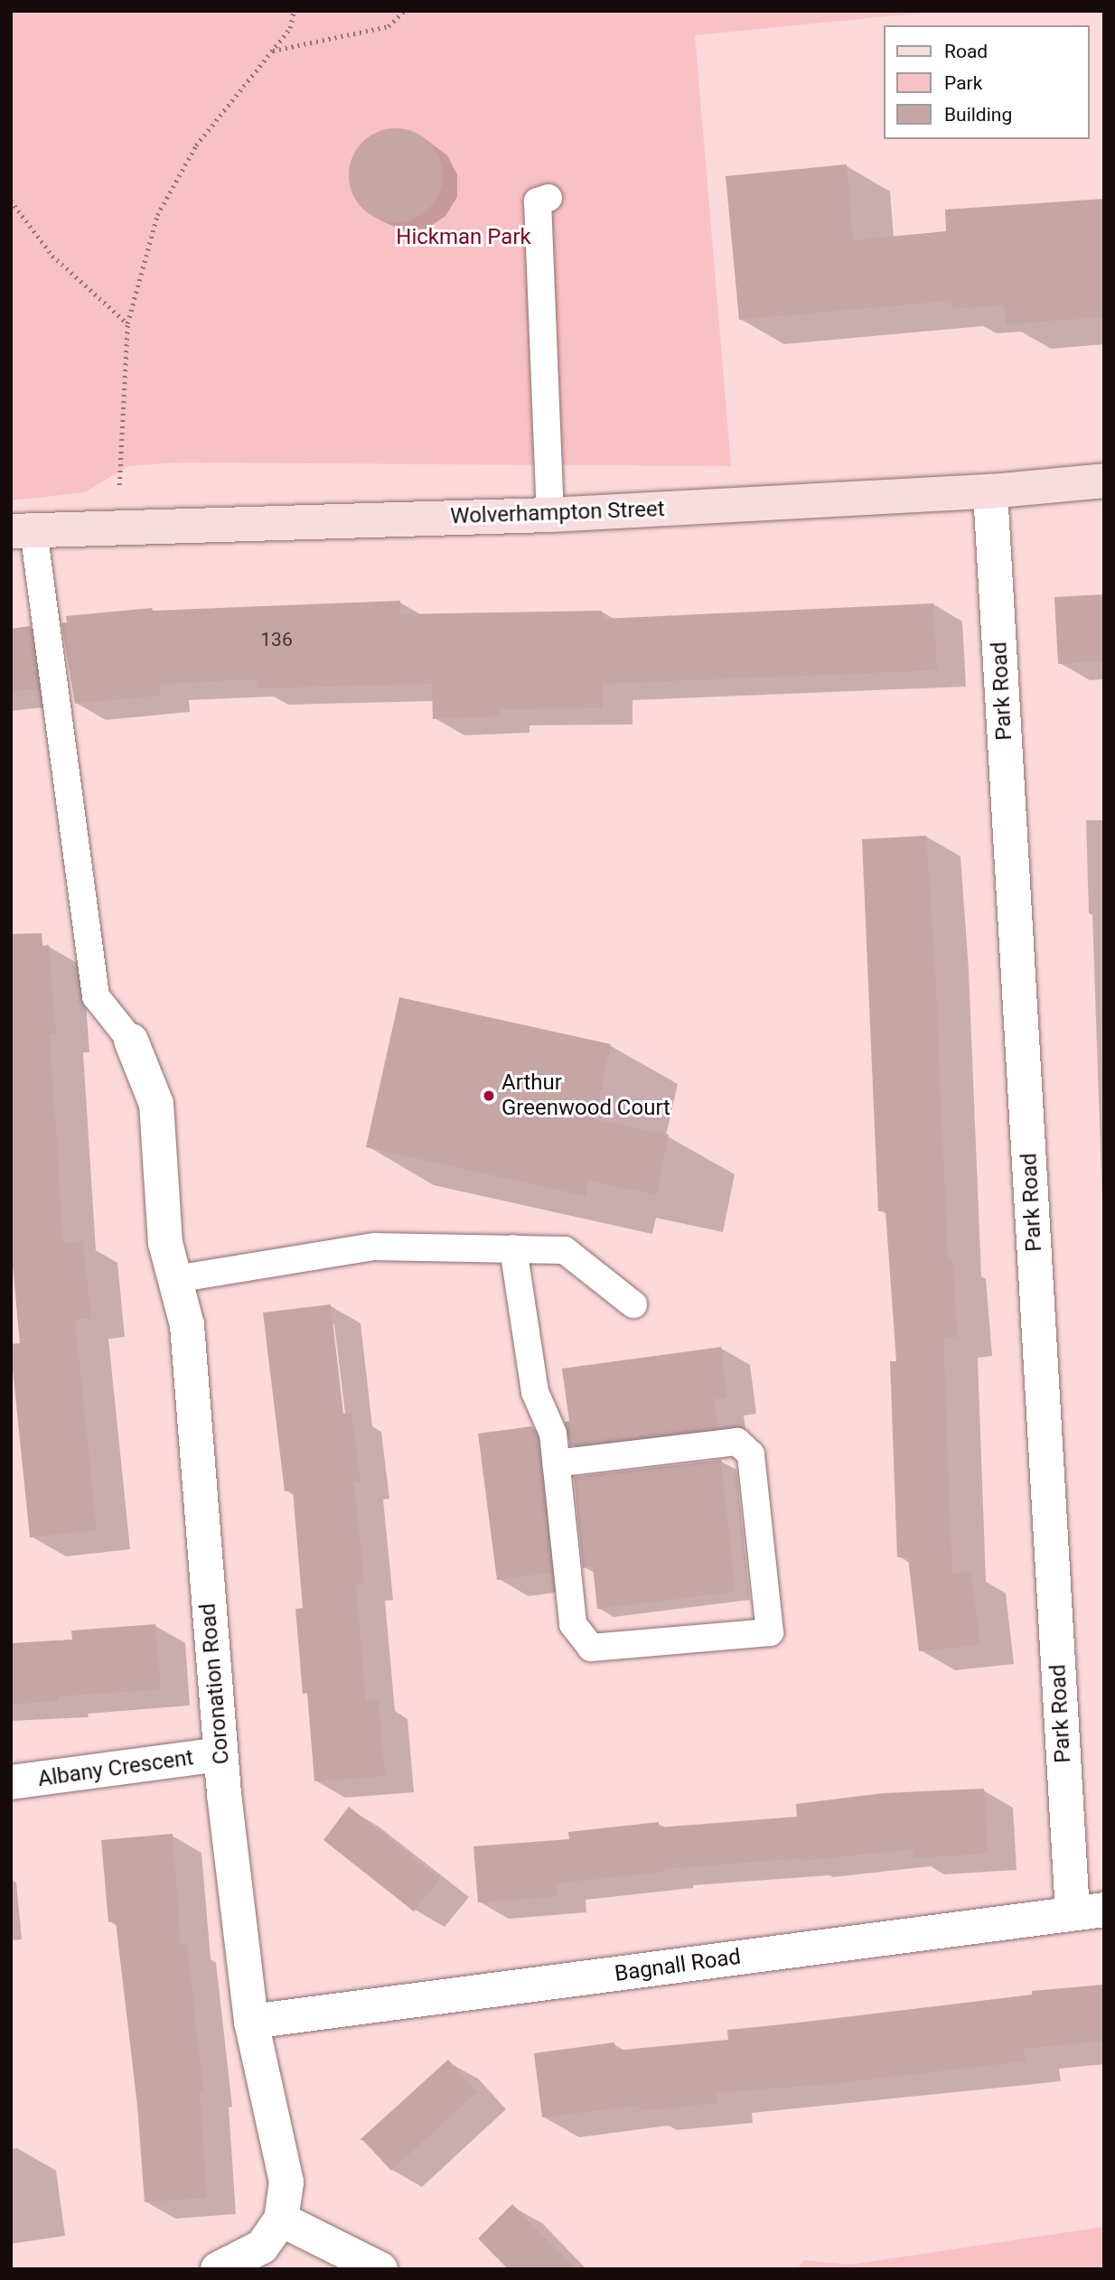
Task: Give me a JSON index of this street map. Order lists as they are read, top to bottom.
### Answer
{
  "streets": {
    "main road": ["Wolverhampton Street"],
    "street": [
      "Park Road",
      "Coronation Road",
      "Albany Crescent",
      "Bagnall Road"
    ]
  },
  "crossings": [
    ["Wolverhampton Street", "Park Road"],
    ["Park Road", "Bagnall Road"],
    ["Coronation Road", "Albany Crescent"],
    ["Coronation Road", "Bagnall Road"]
  ],
  "parks": ["Hickman Park"],
  "places": ["Arthur Greenwood Court"],
  "house_numbers": ["136"],
  "legend": ["Road", "Park", "Building"]
}
